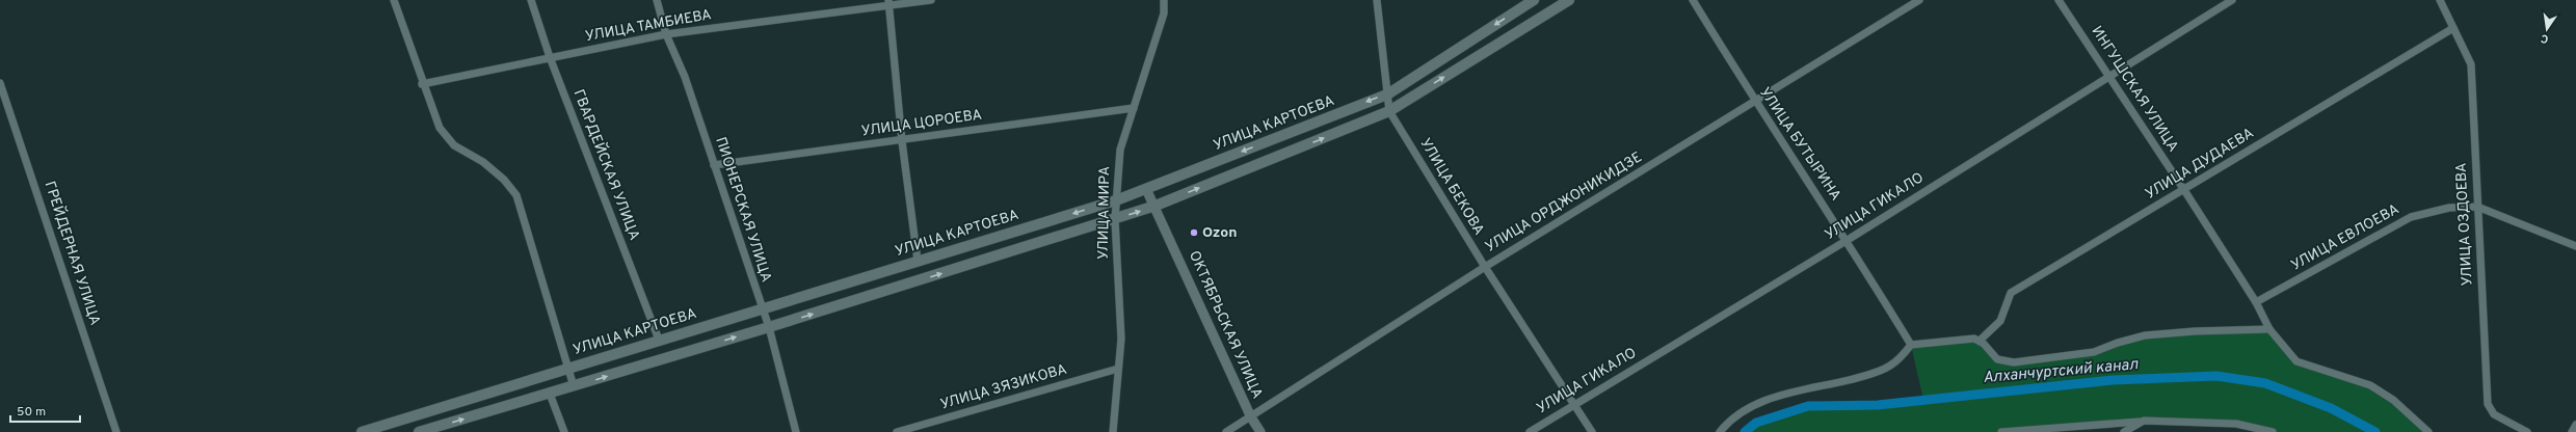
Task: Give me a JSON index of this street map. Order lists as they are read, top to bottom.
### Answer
{
  "streets": {
    "main road": ["УЛИЦА КАРТОЕВА"],
    "street": [
      "УЛИЦА ТАМБИЕВА",
      "ИНГУШСКАЯ УЛИЦА",
      "УЛИЦА ЦОРОЕВА",
      "УЛИЦА БУТЫРИНА",
      "УЛИЦА ДУДАЕВА",
      "ГВАРДЕЙСКАЯ УЛИЦА",
      "УЛИЦА БЕКОВА",
      "УЛИЦА ОРДЖОНИКИДЗЕ",
      "УЛИЦА ГИКАЛО",
      "ПИОНЕРСКАЯ УЛИЦА",
      "УЛИЦА МИРА",
      "УЛИЦА ОЗДОЕВА",
      "УЛИЦА ЕВЛОЕВА",
      "ГРЕЙДЕРНАЯ УЛИЦА",
      "ОКТЯБРЬСКАЯ УЛИЦА",
      "УЛИЦА ЗЯЗИКОВА"
    ]
  },
  "crossings": [
    ["УЛИЦА ТАМБИЕВА", "ГВАРДЕЙСКАЯ УЛИЦА"],
    ["УЛИЦА ТАМБИЕВА", "ПИОНЕРСКАЯ УЛИЦА"],
    ["ИНГУШСКАЯ УЛИЦА", "УЛИЦА ДУДАЕВА"],
    ["ИНГУШСКАЯ УЛИЦА", "УЛИЦА ГИКАЛО"],
    ["ИНГУШСКАЯ УЛИЦА", "УЛИЦА ЕВЛОЕВА"],
    ["УЛИЦА ЦОРОЕВА", "ПИОНЕРСКАЯ УЛИЦА"],
    ["УЛИЦА ЦОРОЕВА", "УЛИЦА МИРА"],
    ["УЛИЦА КАРТОЕВА", "ГВАРДЕЙСКАЯ УЛИЦА"],
    ["УЛИЦА КАРТОЕВА", "УЛИЦА БЕКОВА"],
    ["УЛИЦА КАРТОЕВА", "ПИОНЕРСКАЯ УЛИЦА"],
    ["УЛИЦА КАРТОЕВА", "УЛИЦА МИРА"],
    ["УЛИЦА КАРТОЕВА", "ОКТЯБРЬСКАЯ УЛИЦА"],
    ["УЛИЦА БУТЫРИНА", "УЛИЦА ОРДЖОНИКИДЗЕ"],
    ["УЛИЦА БУТЫРИНА", "УЛИЦА ГИКАЛО"],
    ["УЛИЦА ДУДАЕВА", "УЛИЦА ОЗДОЕВА"],
    ["УЛИЦА БЕКОВА", "УЛИЦА ОРДЖОНИКИДЗЕ"],
    ["УЛИЦА БЕКОВА", "УЛИЦА ГИКАЛО"],
    ["УЛИЦА ОРДЖОНИКИДЗЕ", "ОКТЯБРЬСКАЯ УЛИЦА"],
    ["УЛИЦА МИРА", "УЛИЦА ЗЯЗИКОВА"],
    ["УЛИЦА ОЗДОЕВА", "УЛИЦА ЕВЛОЕВА"]
  ],
  "water": ["Алханчуртский канал"],
  "places": ["Ozon"],
  "scale_bar": "50 m",
  "north": "bottom"
}
